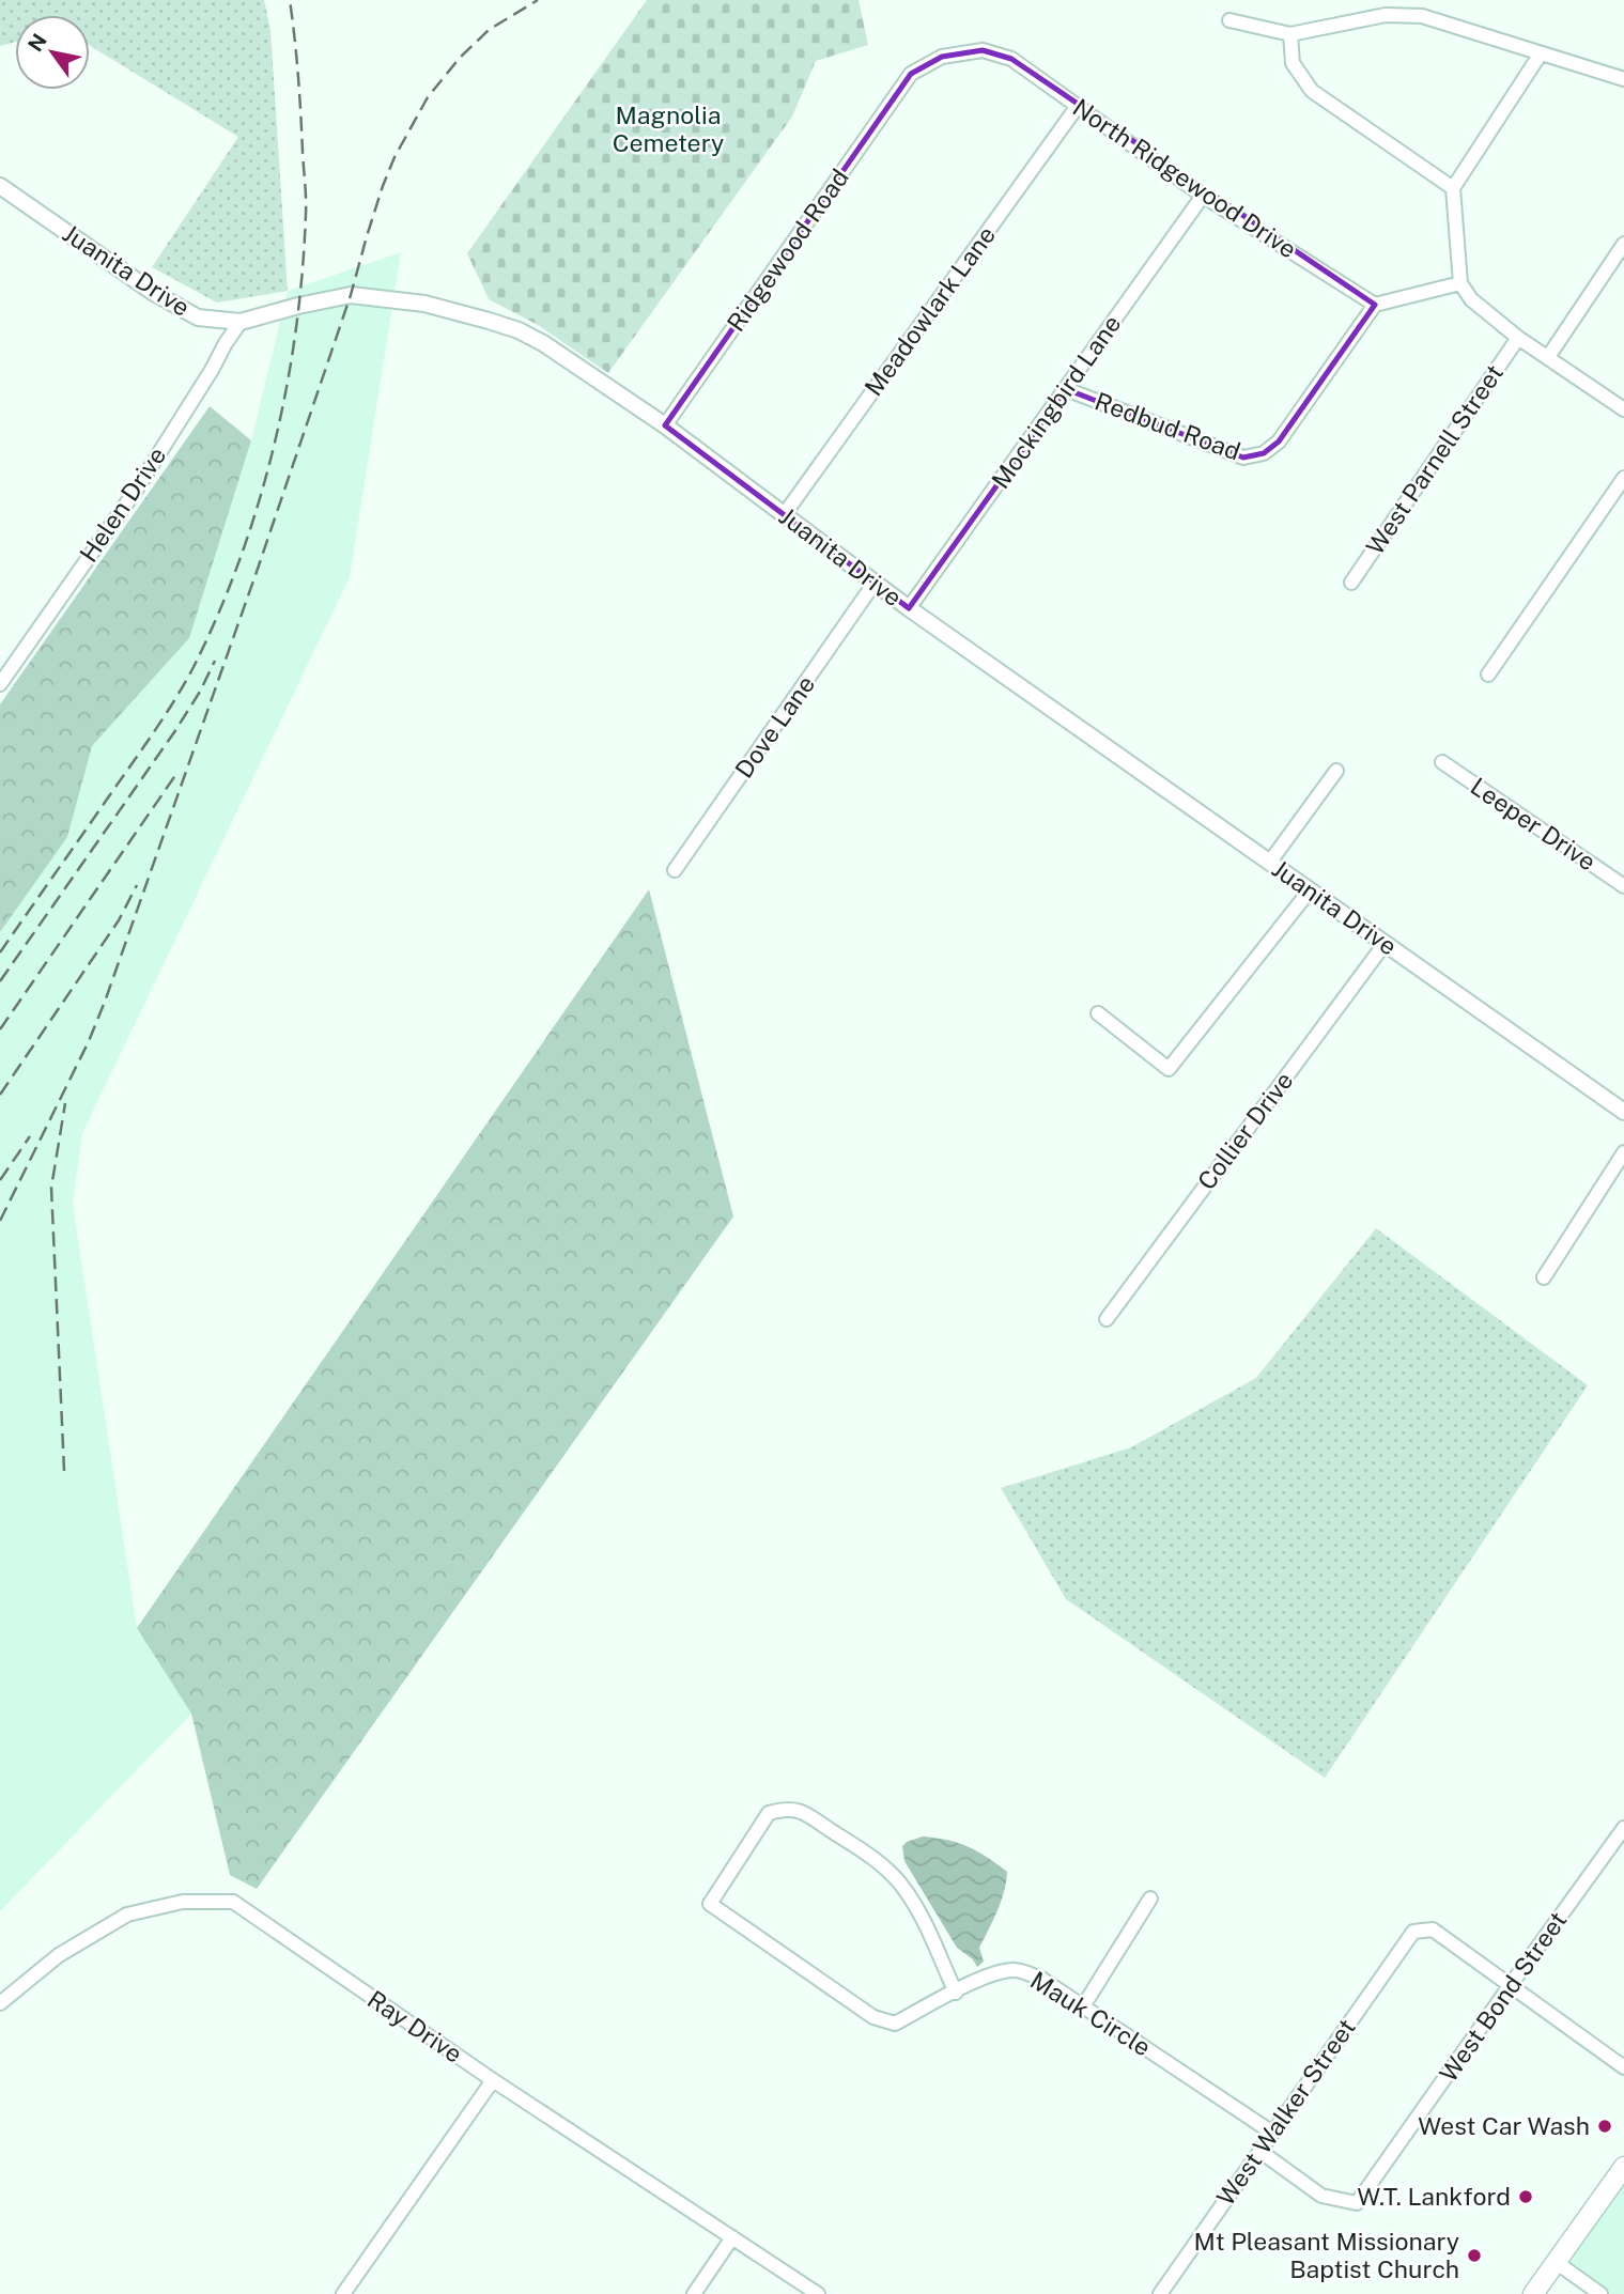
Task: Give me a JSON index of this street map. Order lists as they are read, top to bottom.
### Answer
{
  "streets": {
    "street": [
      "North Ridgewood Drive",
      "Ridgewood Road",
      "Juanita Drive",
      "Meadowlark Lane",
      "Mockingbird Lane",
      "Redbud Road",
      "West Parnell Street",
      "Helen Drive",
      "Dove Lane",
      "Leeper Drive",
      "Collier Drive",
      "West Bond Street",
      "Mauk Circle",
      "Ray Drive",
      "West Walker Street"
    ]
  },
  "crossings": [
    ["North Ridgewood Drive", "Ridgewood Road"],
    ["North Ridgewood Drive", "Meadowlark Lane"],
    ["North Ridgewood Drive", "Mockingbird Lane"],
    ["North Ridgewood Drive", "Redbud Road"],
    ["Ridgewood Road", "Juanita Drive"],
    ["Juanita Drive", "Meadowlark Lane"],
    ["Juanita Drive", "Mockingbird Lane"],
    ["Juanita Drive", "Helen Drive"],
    ["Juanita Drive", "Dove Lane"],
    ["Juanita Drive", "Collier Drive"],
    ["Mockingbird Lane", "Redbud Road"],
    ["West Bond Street", "West Walker Street"],
    ["Mauk Circle", "West Walker Street"]
  ],
  "parks": ["Magnolia Cemetery"],
  "places": ["West Car Wash", "W.T. Lankford", "Mt Pleasant Missionary Baptist Church"],
  "north": "top left"
}
